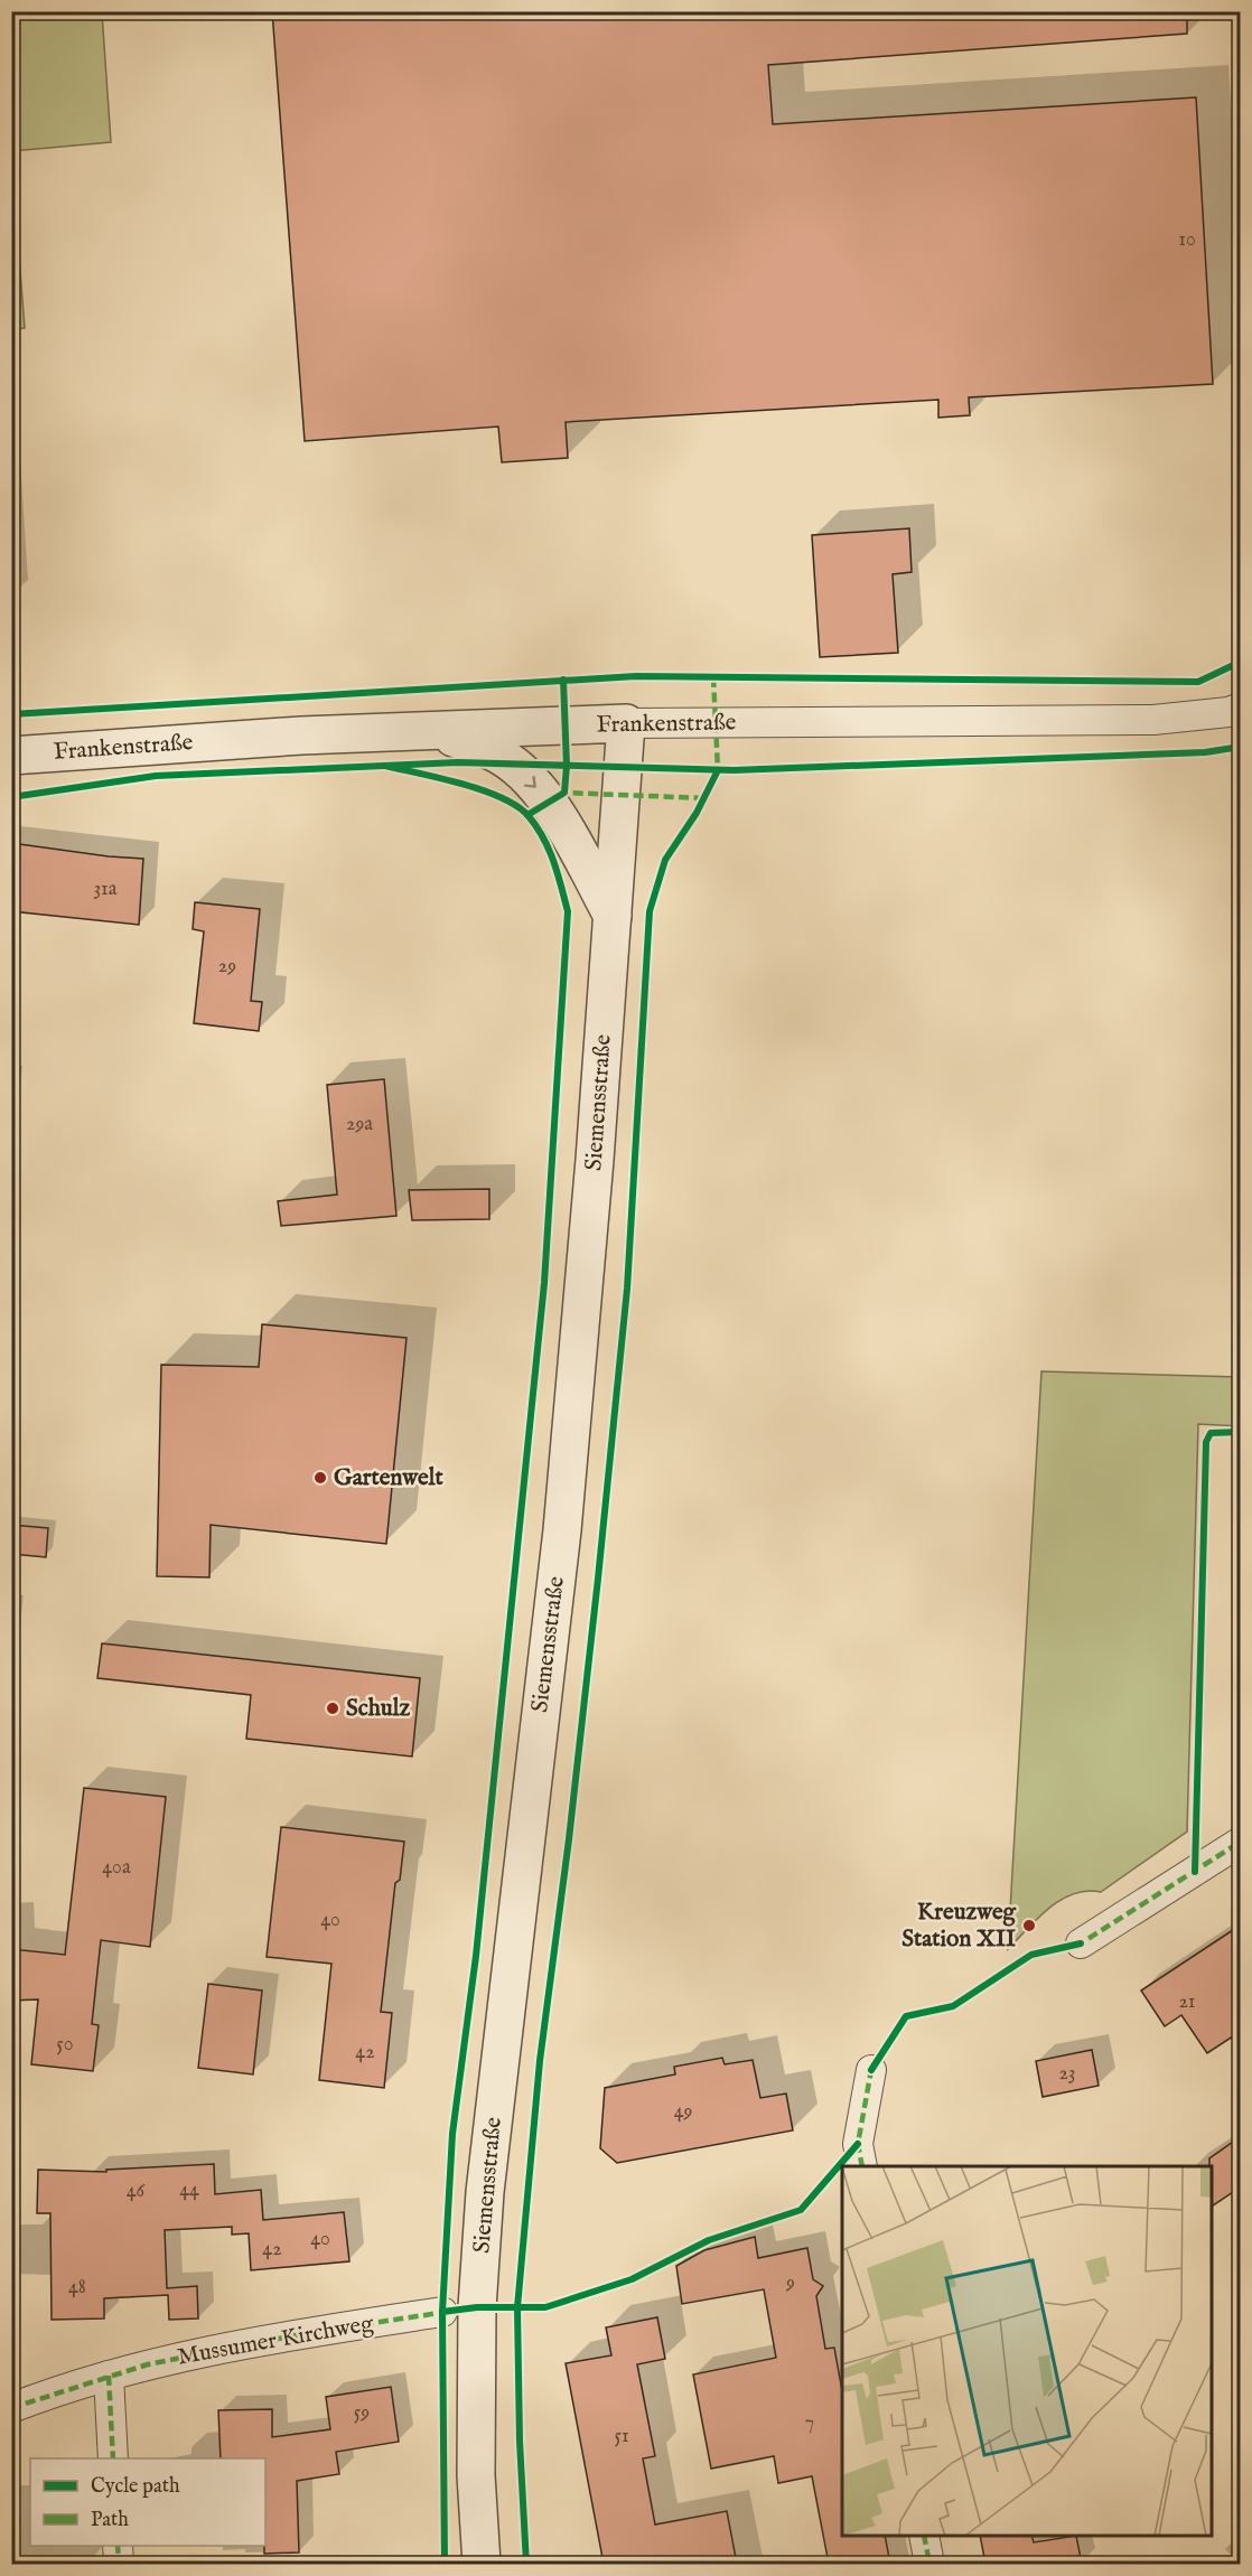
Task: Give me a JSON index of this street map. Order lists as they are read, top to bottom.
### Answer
{
  "streets": {
    "street": ["Frankenstraße", "Siemensstraße", "Mussumer Kirchweg"]
  },
  "crossings": [
    ["Frankenstraße", "Siemensstraße"]
  ],
  "places": ["Gartenwelt", "Schulz", "Kreuzweg Station XII"],
  "house_numbers": [
    "10",
    "31a",
    "29",
    "29a",
    "40a",
    "40",
    "21",
    "50",
    "42",
    "23",
    "49",
    "44",
    "46",
    "40",
    "42",
    "9",
    "48",
    "59",
    "7",
    "51"
  ],
  "legend": ["Cycle path", "Path"]
}
